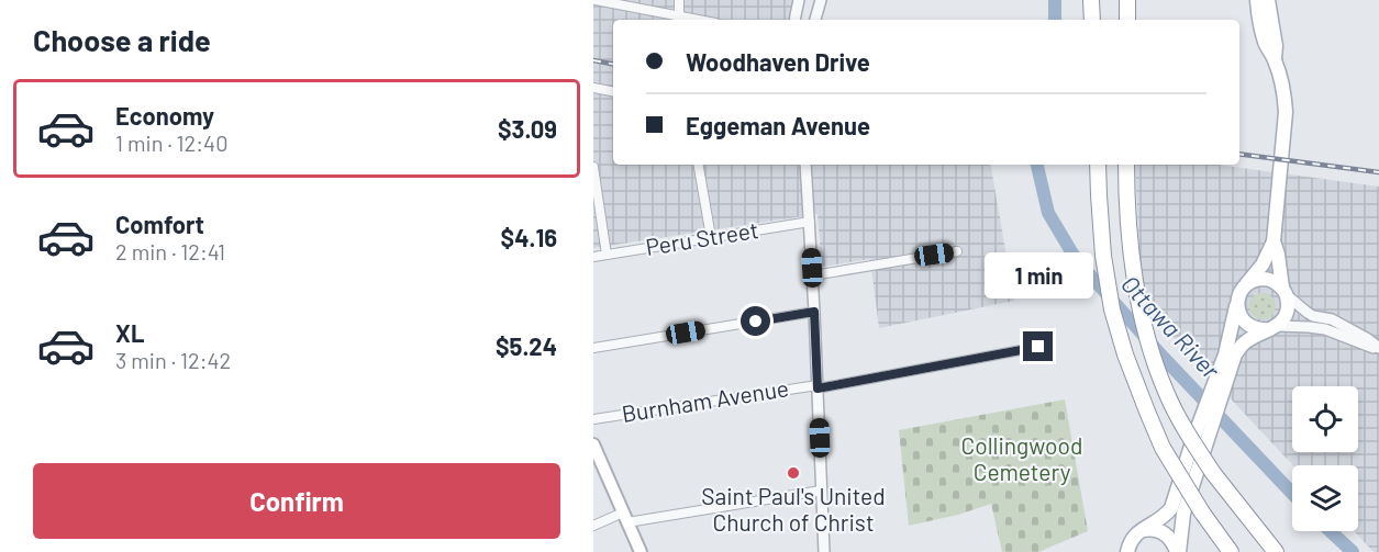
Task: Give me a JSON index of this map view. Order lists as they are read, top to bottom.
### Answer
{
  "streets": {
    "street": ["Peru Street", "Burnham Avenue"]
  },
  "water": ["Ottawa River"],
  "parks": ["Collingwood Cemetery"],
  "places": ["Saint Paul's United Church of Christ"],
  "page": {
    "heading": "Choose a ride",
    "banner": ["Woodhaven Drive", "Eggeman Avenue"],
    "list": [
      {
        "name": "Economy",
        "note": "1 min · 12:40",
        "value": "$3.09"
      },
      {
        "name": "Comfort",
        "note": "2 min · 12:41",
        "value": "$4.16"
      },
      {
        "name": "XL",
        "note": "3 min · 12:42",
        "value": "$5.24"
      }
    ],
    "bubble": "1 min",
    "buttons": "Confirm"
  }
}
